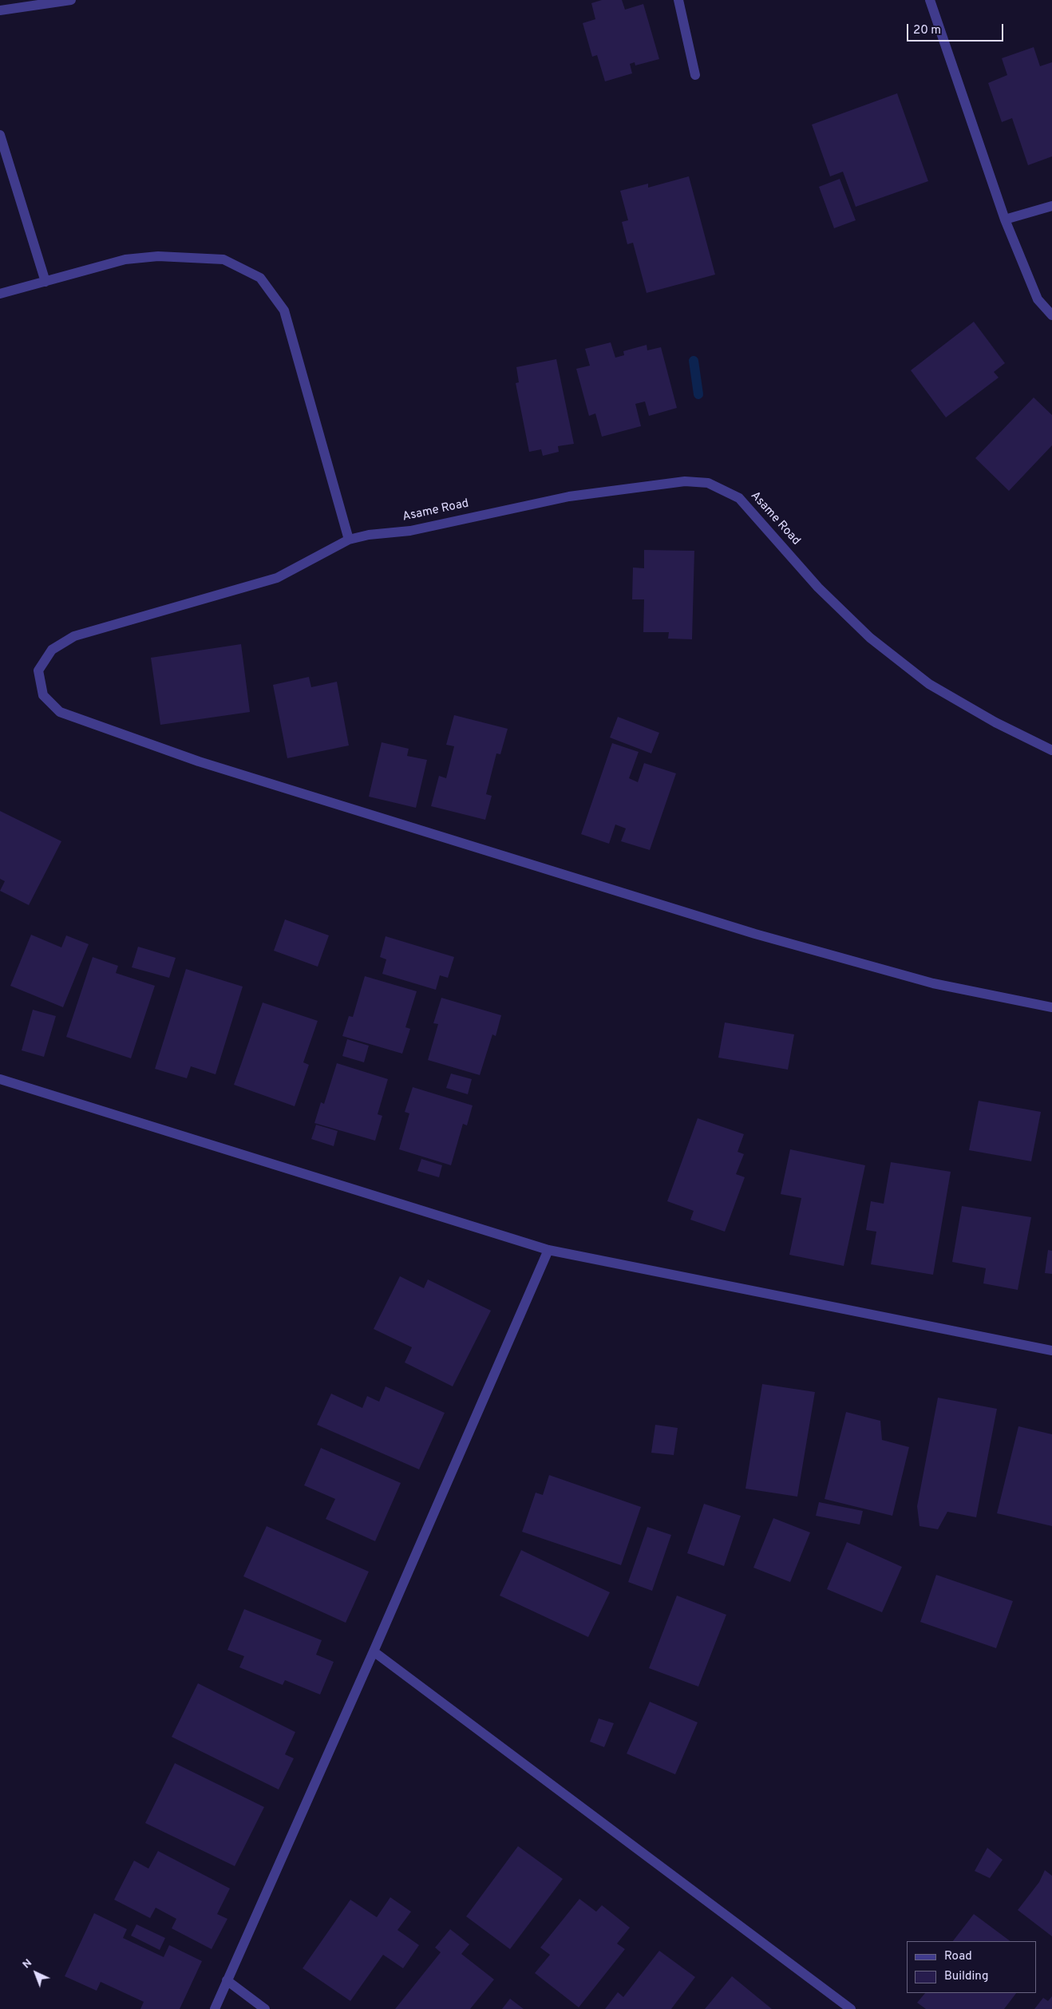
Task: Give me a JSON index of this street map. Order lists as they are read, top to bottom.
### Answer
{
  "streets": {
    "street": ["Asame Road"]
  },
  "legend": ["Road", "Building"],
  "scale_bar": "20 m",
  "north": "top left"
}
